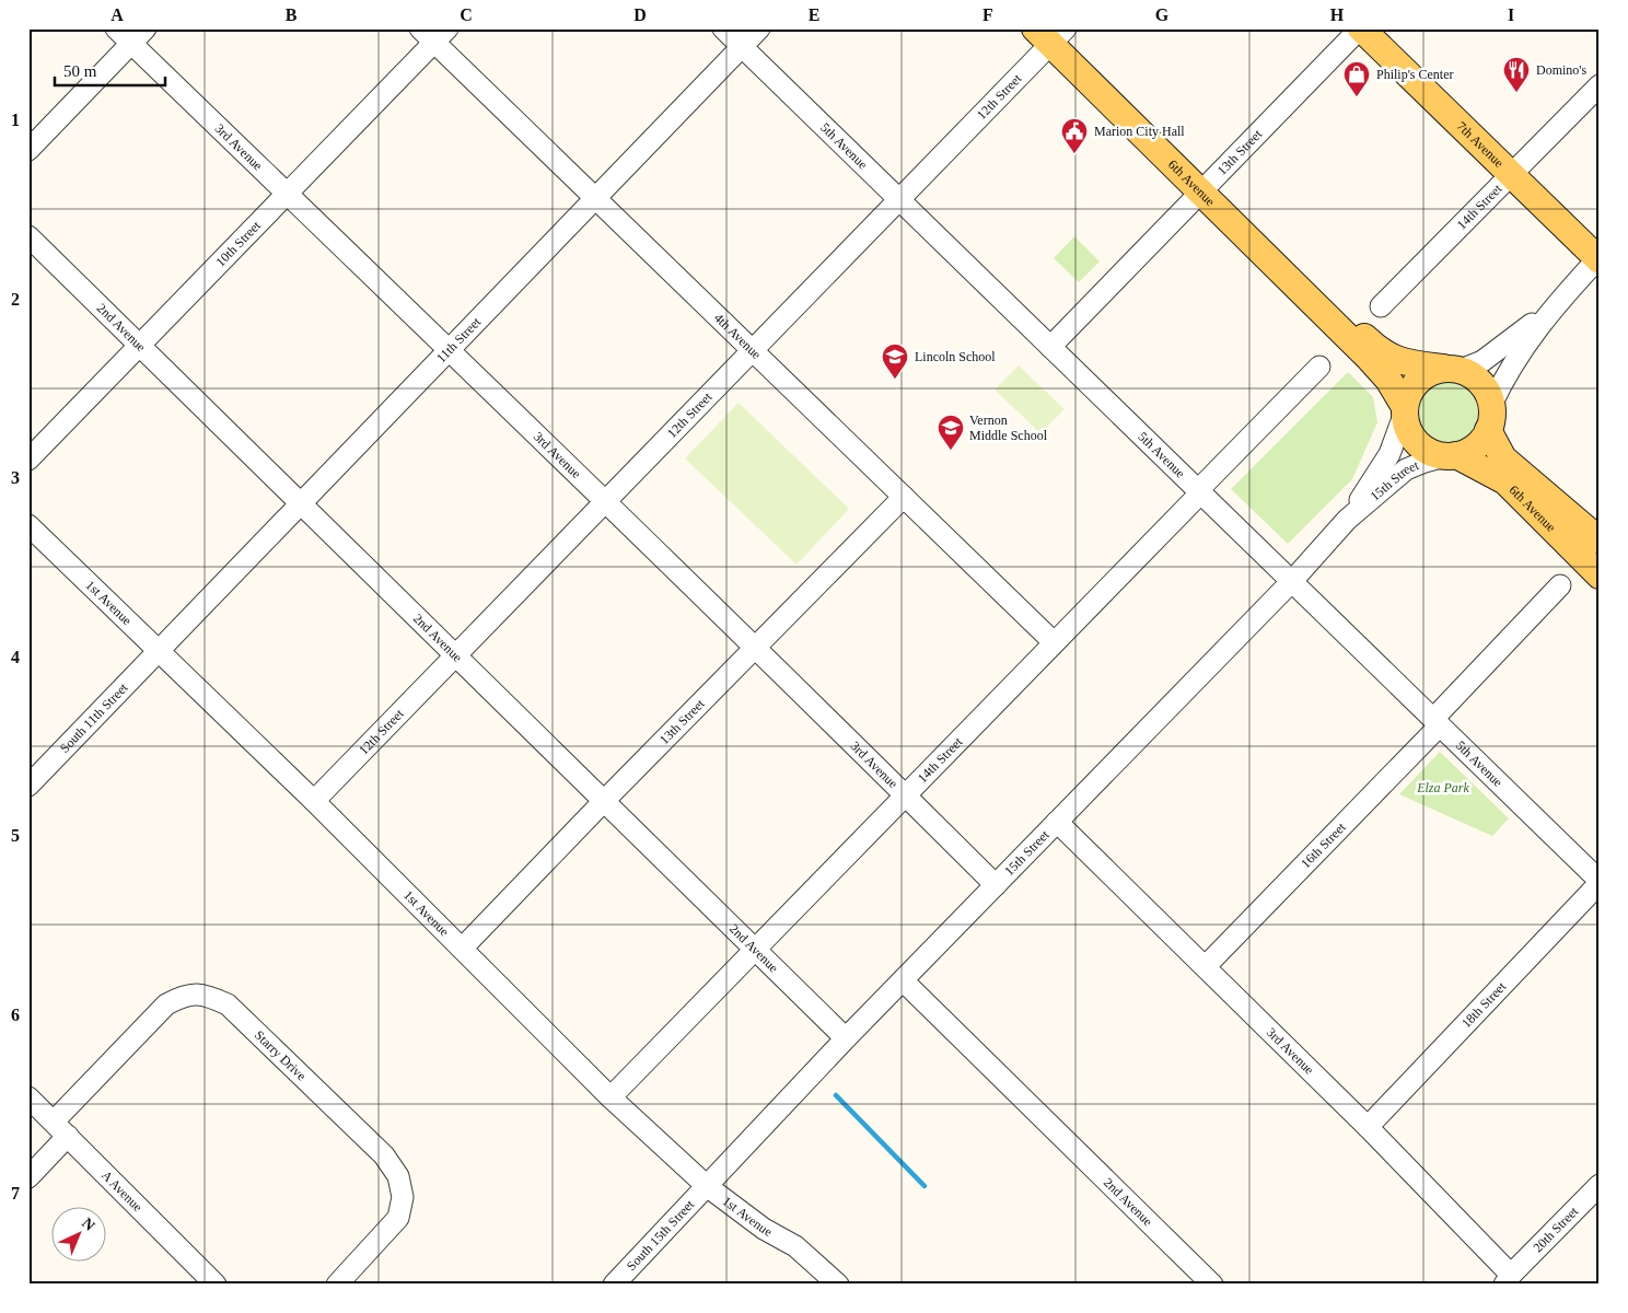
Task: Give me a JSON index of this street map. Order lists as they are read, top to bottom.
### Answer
{
  "streets": {
    "main road": ["7th Avenue", "6th Avenue"],
    "street": [
      "12th Street",
      "5th Avenue",
      "3rd Avenue",
      "13th Street",
      "14th Street",
      "10th Street",
      "2nd Avenue",
      "4th Avenue",
      "11th Street",
      "15th Street",
      "1st Avenue",
      "South 11th Street",
      "16th Street",
      "18th Street",
      "Starry Drive",
      "A Avenue",
      "20th Street",
      "South 15th Street"
    ]
  },
  "crossings": [
    ["12th Street", "5th Avenue"],
    ["12th Street", "3rd Avenue"],
    ["12th Street", "6th Avenue"],
    ["12th Street", "2nd Avenue"],
    ["12th Street", "4th Avenue"],
    ["12th Street", "1st Avenue"],
    ["7th Avenue", "13th Street"],
    ["7th Avenue", "14th Street"],
    ["5th Avenue", "13th Street"],
    ["5th Avenue", "14th Street"],
    ["5th Avenue", "11th Street"],
    ["5th Avenue", "15th Street"],
    ["5th Avenue", "16th Street"],
    ["5th Avenue", "18th Street"],
    ["3rd Avenue", "13th Street"],
    ["3rd Avenue", "14th Street"],
    ["3rd Avenue", "10th Street"],
    ["3rd Avenue", "11th Street"],
    ["3rd Avenue", "15th Street"],
    ["3rd Avenue", "16th Street"],
    ["3rd Avenue", "18th Street"],
    ["3rd Avenue", "20th Street"],
    ["13th Street", "6th Avenue"],
    ["13th Street", "2nd Avenue"],
    ["13th Street", "4th Avenue"],
    ["13th Street", "1st Avenue"],
    ["6th Avenue", "15th Street"],
    ["14th Street", "2nd Avenue"],
    ["14th Street", "4th Avenue"],
    ["14th Street", "1st Avenue"],
    ["10th Street", "2nd Avenue"],
    ["10th Street", "4th Avenue"],
    ["2nd Avenue", "11th Street"],
    ["2nd Avenue", "15th Street"],
    ["4th Avenue", "11th Street"],
    ["11th Street", "1st Avenue"],
    ["11th Street", "South 11th Street"],
    ["15th Street", "1st Avenue"],
    ["15th Street", "South 15th Street"],
    ["1st Avenue", "South 11th Street"],
    ["1st Avenue", "South 15th Street"],
    ["Starry Drive", "A Avenue"]
  ],
  "parks": ["Elza Park"],
  "places": {
    "restaurant": ["Domino's"],
    "shop": ["Philip's Center"],
    "public building": ["Marion City Hall"],
    "school or university": ["Lincoln School", "Vernon Middle School"]
  },
  "scale_bar": "50 m",
  "north": "top right",
  "grid": {
    "columns": [
      "A",
      "B",
      "C",
      "D",
      "E",
      "F",
      "G",
      "H",
      "I"
    ],
    "rows": [
      "1",
      "2",
      "3",
      "4",
      "5",
      "6",
      "7"
    ]
  }
}
